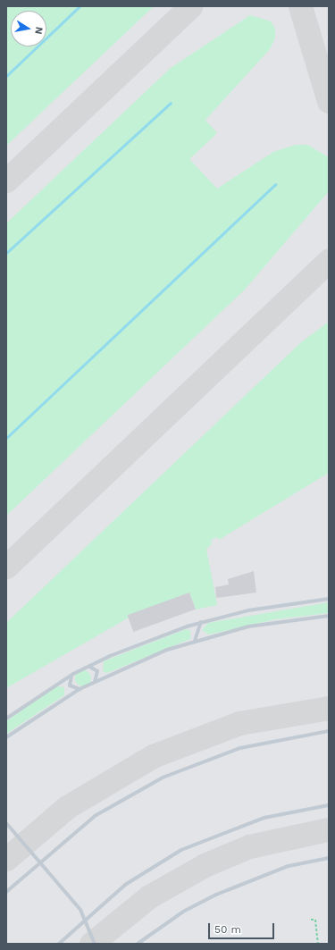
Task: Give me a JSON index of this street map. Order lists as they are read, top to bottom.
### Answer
{
  "scale_bar": "50 m",
  "north": "right"
}
